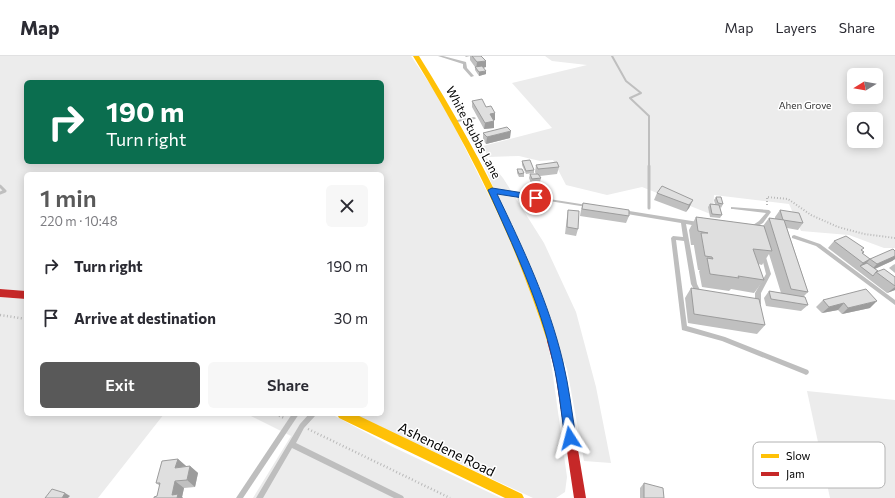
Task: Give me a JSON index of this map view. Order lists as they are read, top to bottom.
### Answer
{
  "streets": {
    "street": ["White Stubbs Lane", "Ashendene Road"]
  },
  "parks": ["Ahen Grove"],
  "legend": ["Slow", "Jam"],
  "north": "left",
  "page": {
    "header": "Map",
    "nav": ["Map", "Layers", "Share"],
    "turn": ["190 m", "Turn right"],
    "heading": ["1 min", "220 m · 10:48"],
    "list": [
      {
        "name": "Turn right",
        "value": "190 m"
      },
      {
        "name": "Arrive at destination",
        "value": "30 m"
      }
    ],
    "buttons": ["Exit", "Share"]
  }
}
